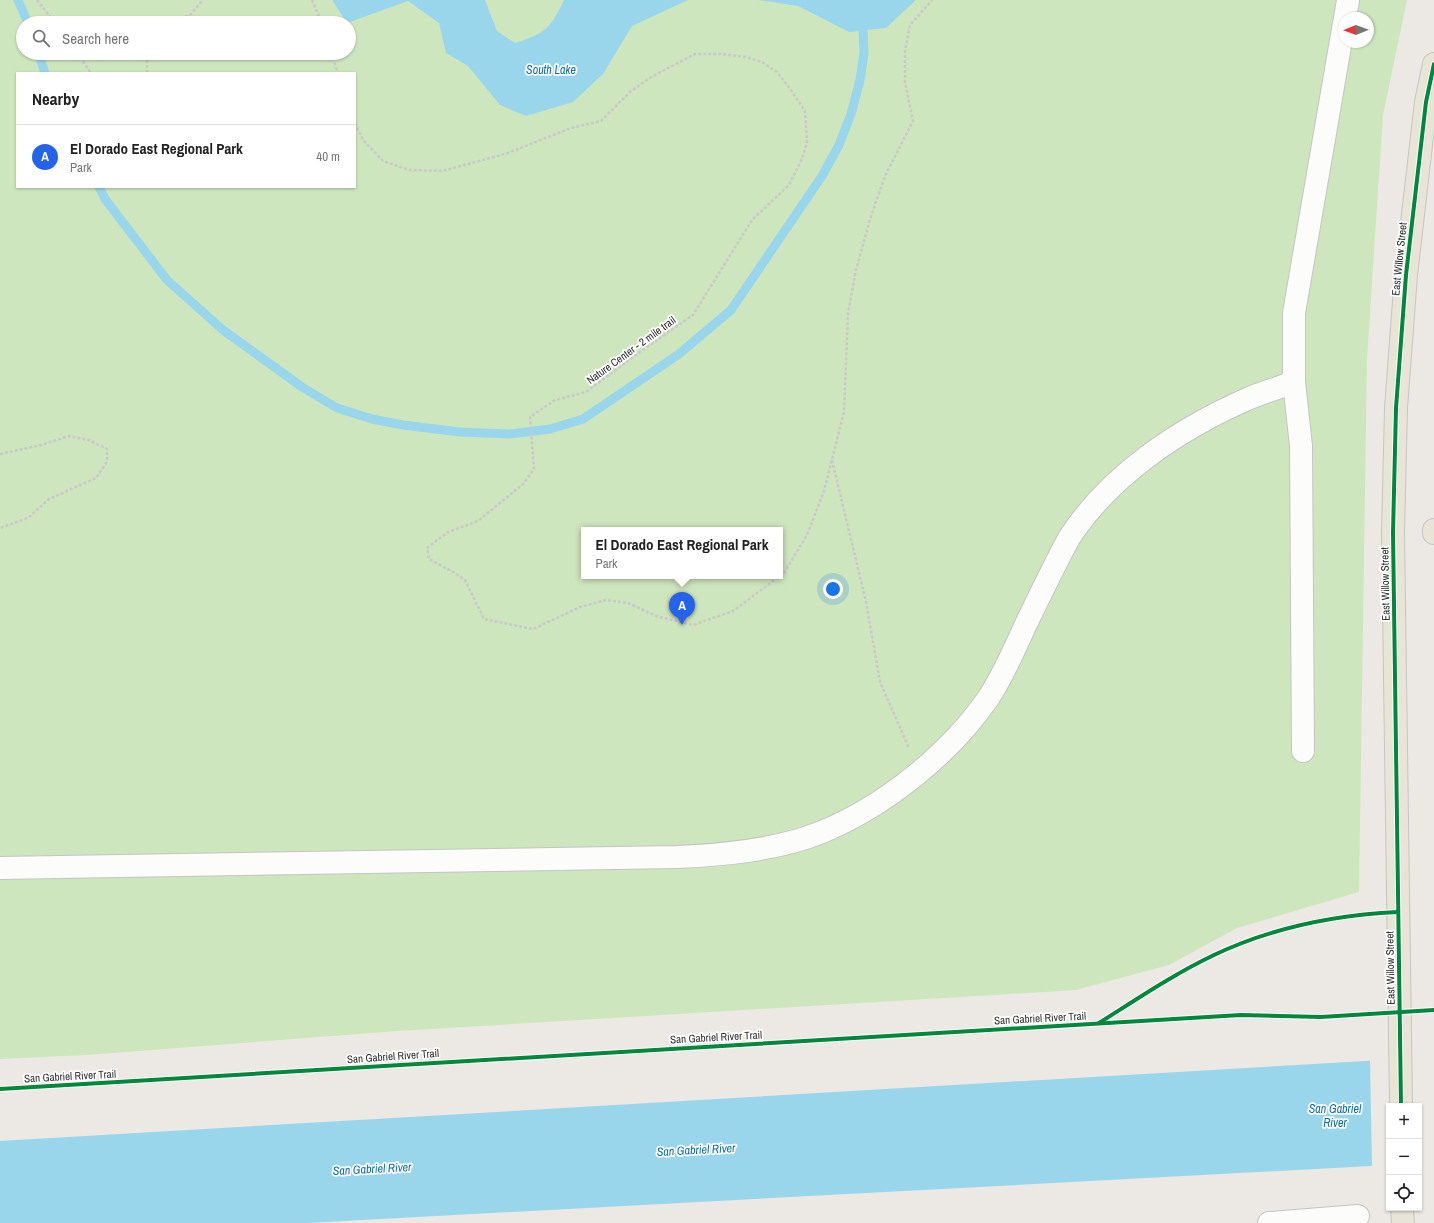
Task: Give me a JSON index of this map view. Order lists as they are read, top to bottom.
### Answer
{
  "streets": {
    "main road": ["East Willow Street"],
    "path": ["Nature Center - 2 mile trail"],
    "cycle path": ["San Gabriel River Trail"]
  },
  "water": ["South Lake", "San Gabriel River"],
  "north": "left",
  "page": {
    "search": "Search here",
    "heading": "Nearby",
    "list": [
      {
        "mark": "A",
        "name": "El Dorado East Regional Park",
        "note": "Park",
        "value": "40 m"
      }
    ],
    "popup": ["El Dorado East Regional Park", "Park"],
    "pins": "A",
    "map_buttons": ["+", "−"]
  }
}
